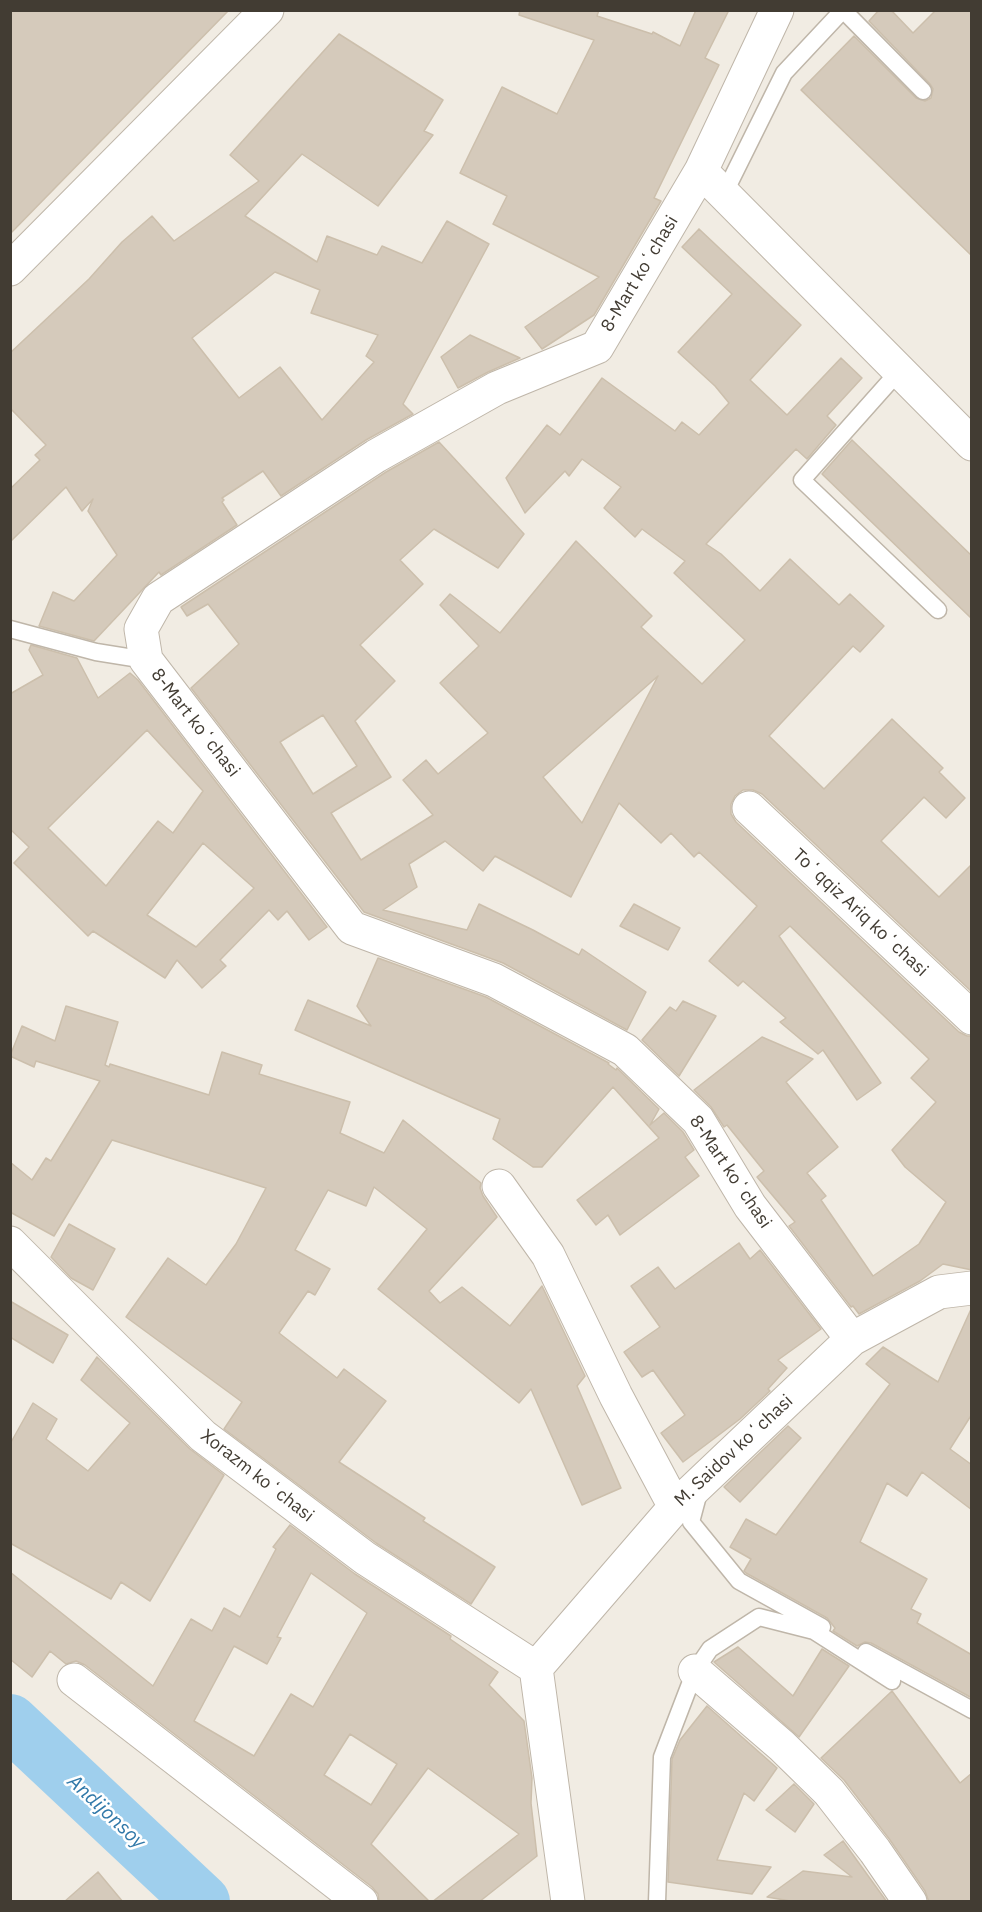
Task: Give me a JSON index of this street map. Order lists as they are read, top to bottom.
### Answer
{
  "streets": {
    "street": [
      "8-Mart koʻchasi",
      "Toʻqqiz Ariq koʻchasi",
      "M. Saidov koʻchasi",
      "Xorazm koʻchasi"
    ]
  },
  "crossings": [
    ["8-Mart koʻchasi", "M. Saidov koʻchasi"],
    ["M. Saidov koʻchasi", "Xorazm koʻchasi"]
  ],
  "water": ["Andijonsoy"]
}
